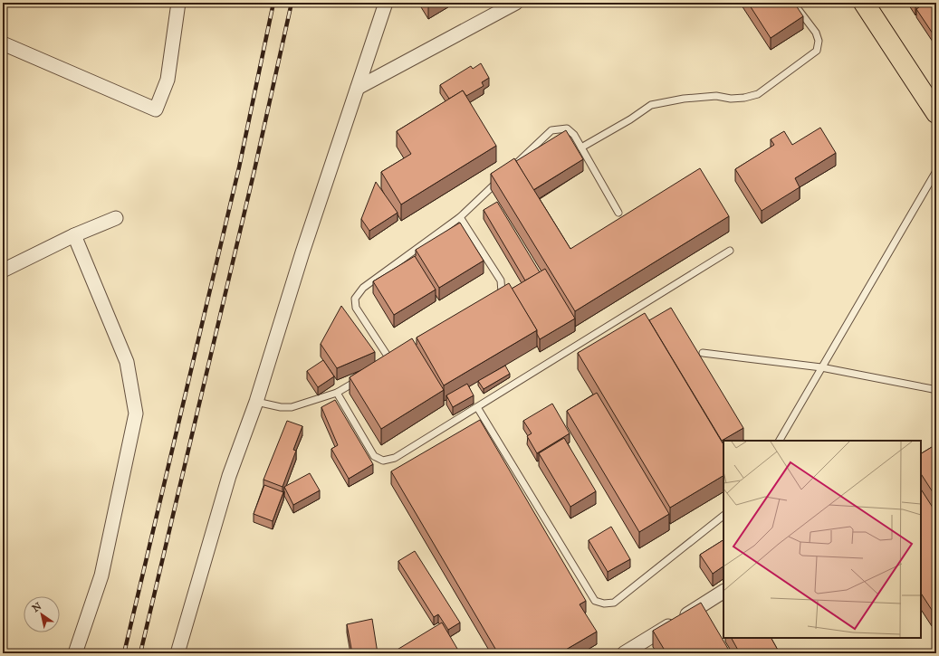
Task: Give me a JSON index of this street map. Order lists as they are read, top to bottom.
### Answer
{
  "north": "top left"
}
